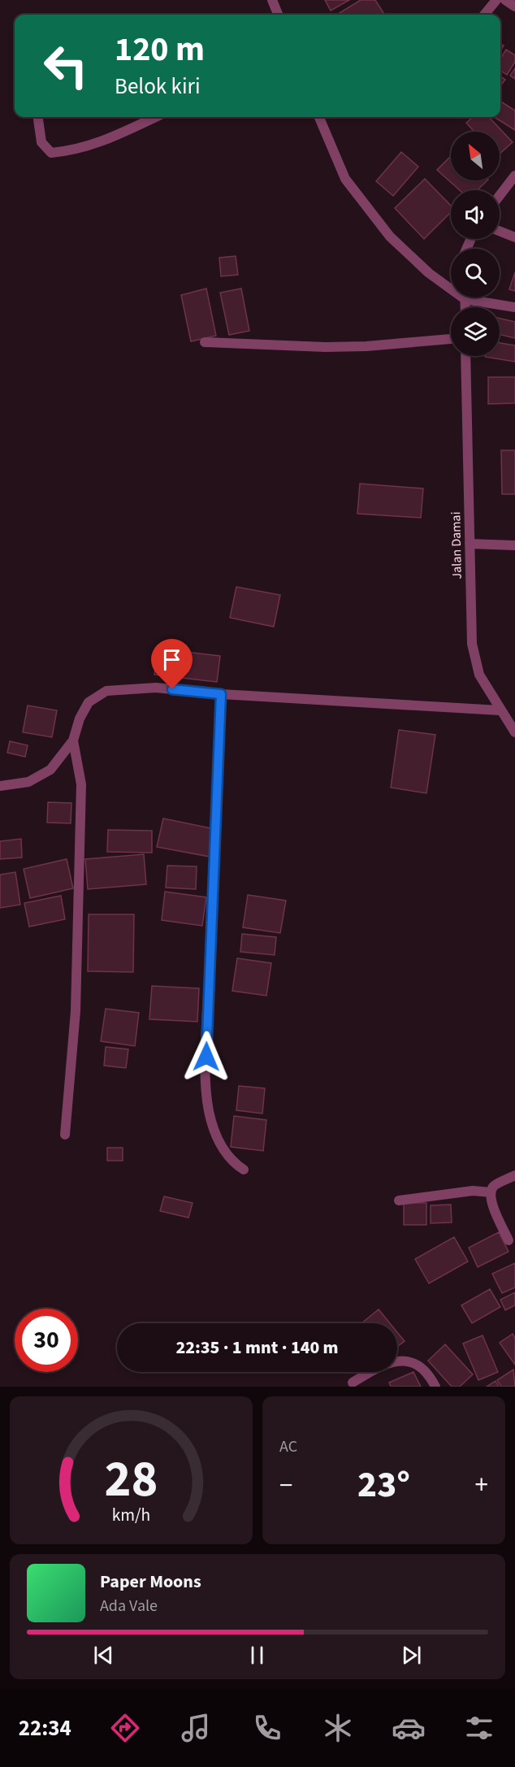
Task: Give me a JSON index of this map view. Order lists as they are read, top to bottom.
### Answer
{
  "streets": {
    "street": ["Jalan Damai"]
  },
  "north": "top left",
  "page": {
    "turn": ["120 m", "Belok kiri"],
    "limit": "30",
    "trip": "22:35 · 1 mnt · 140 m",
    "tile": "AC",
    "heat": ["−", "23°", "+"],
    "song": ["Paper Moons", "Ada Vale"],
    "tabs": "22:34",
    "gauge": ["28", "km/h"]
  }
}
